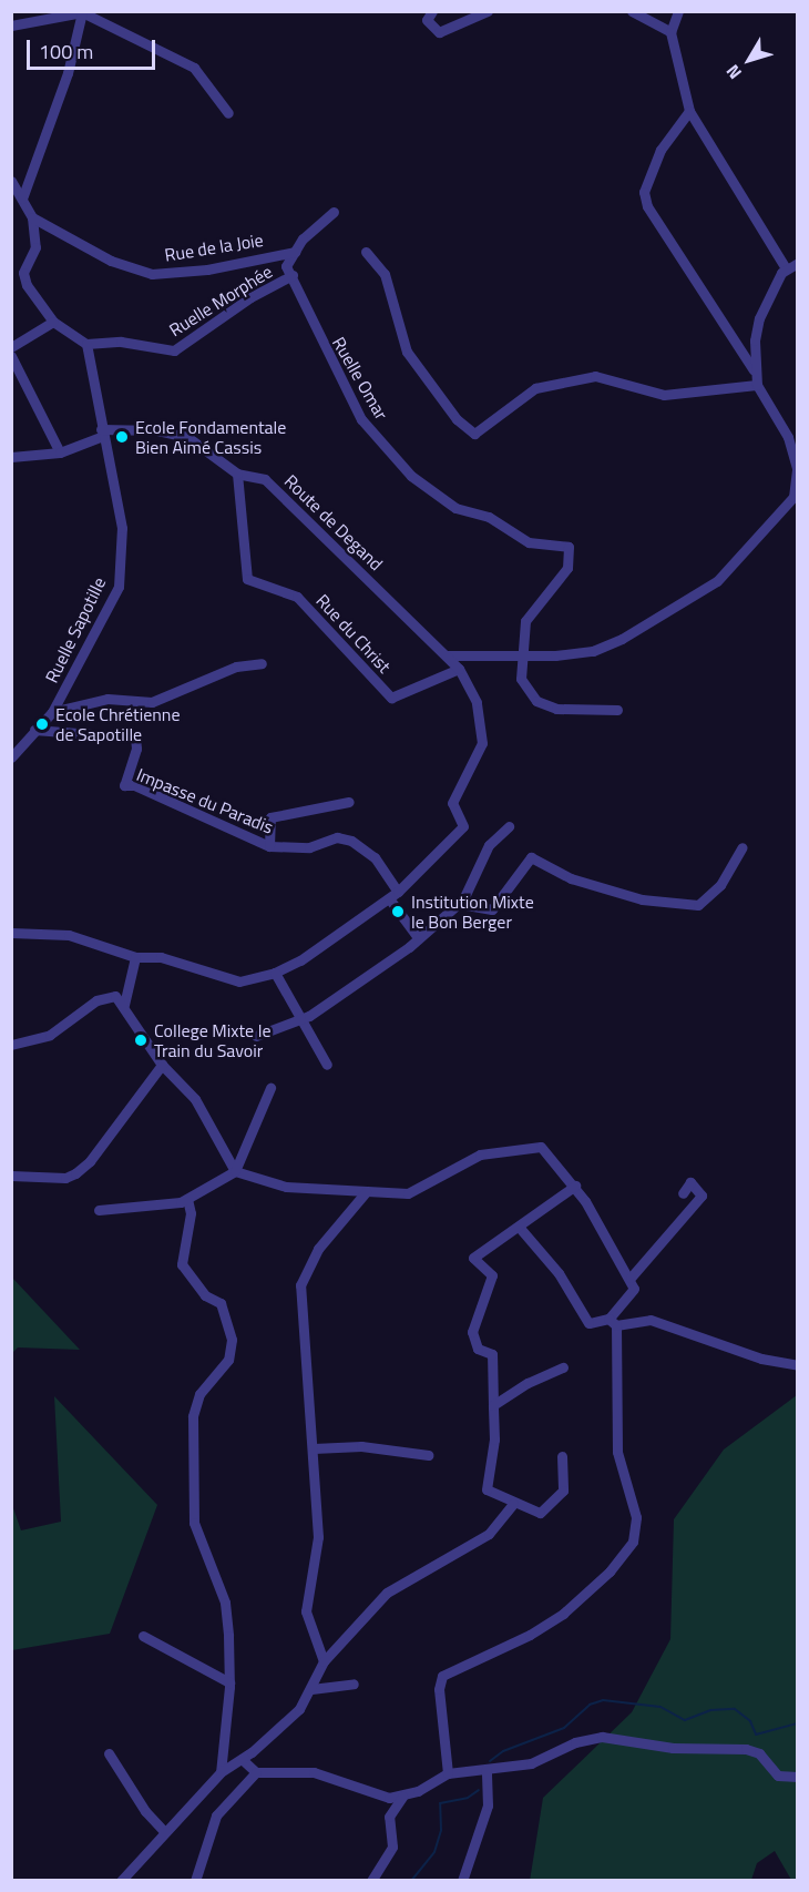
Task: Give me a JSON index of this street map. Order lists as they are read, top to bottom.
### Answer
{
  "streets": {
    "street": [
      "Rue de la Joie",
      "Ruelle Morphée",
      "Ruelle Omar",
      "Route de Degand",
      "Ruelle Sapotille",
      "Rue du Christ",
      "Impasse du Paradis"
    ]
  },
  "crossings": [
    ["Rue de la Joie", "Ruelle Omar"],
    ["Ruelle Morphée", "Ruelle Omar"],
    ["Ruelle Morphée", "Ruelle Sapotille"],
    ["Route de Degand", "Ruelle Sapotille"],
    ["Route de Degand", "Rue du Christ"],
    ["Route de Degand", "Impasse du Paradis"],
    ["Ruelle Sapotille", "Impasse du Paradis"]
  ],
  "places": [
    "Ecole Fondamentale Bien Aimé Cassis",
    "Ecole Chrétienne de Sapotille",
    "Institution Mixte le Bon Berger",
    "College Mixte le Train du Savoir"
  ],
  "scale_bar": "100 m",
  "north": "bottom left"
}
